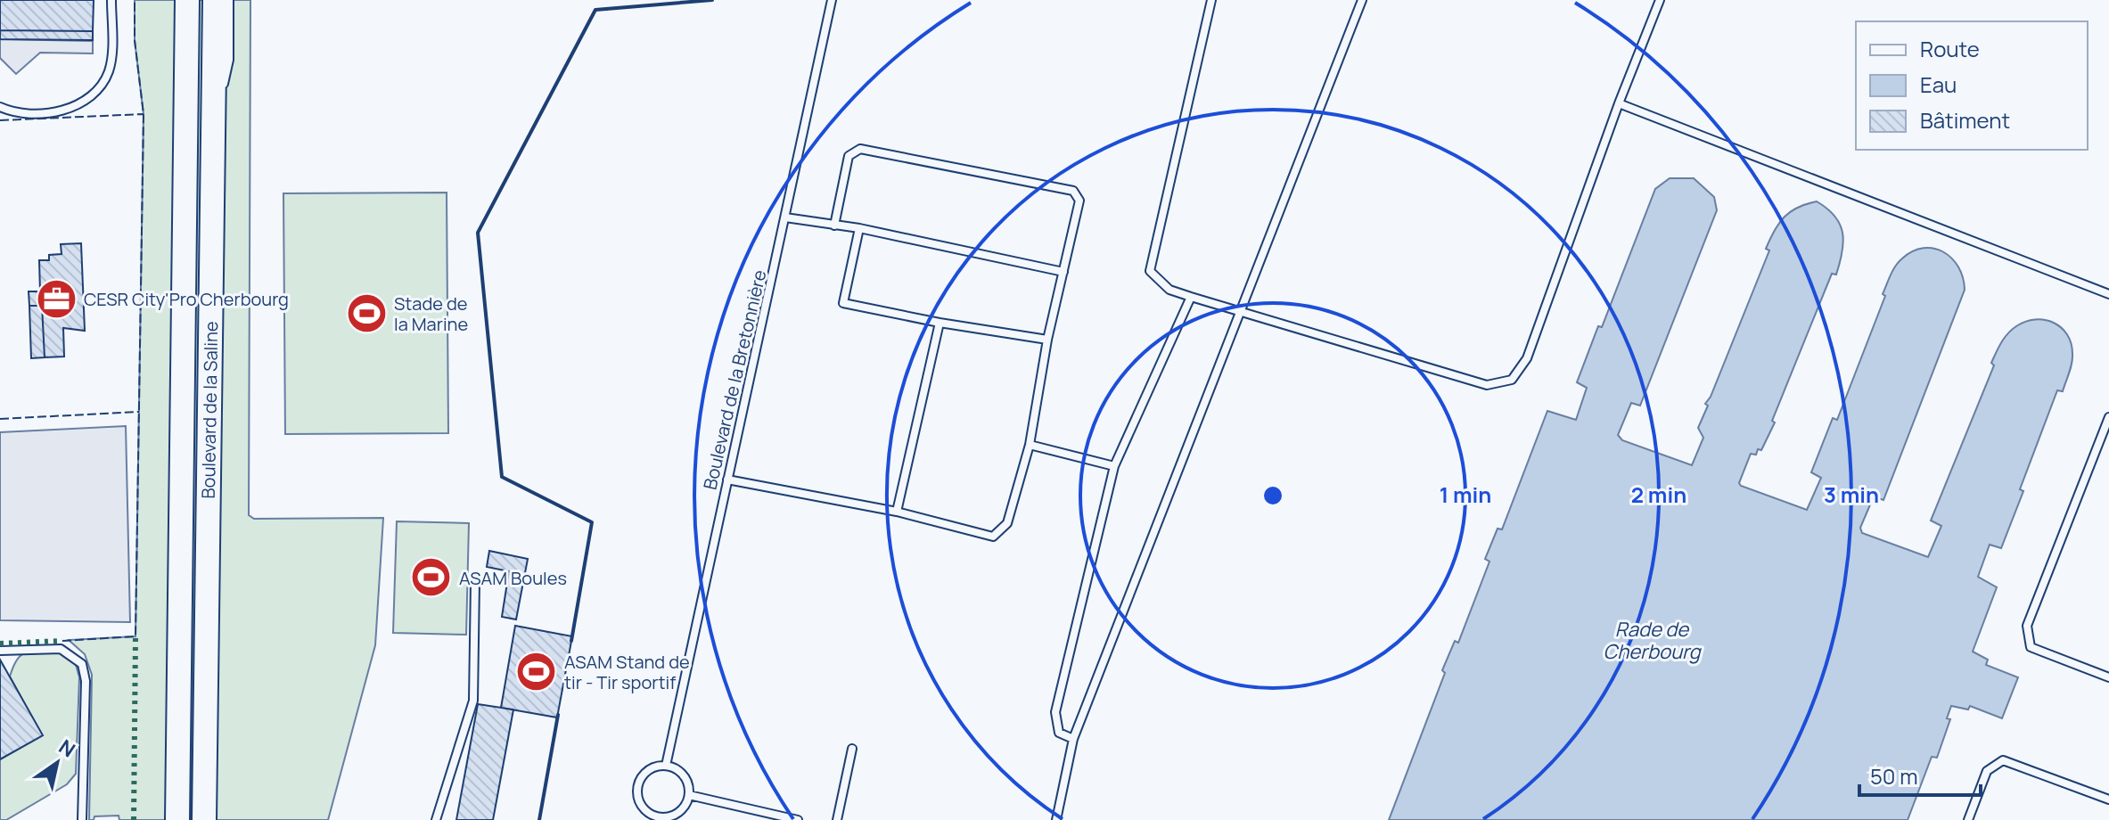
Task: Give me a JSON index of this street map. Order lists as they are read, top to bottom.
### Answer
{
  "streets": {
    "main road": ["Boulevard de la Saline"],
    "lane": ["Boulevard de la Bretonnière"]
  },
  "water": ["Rade de Cherbourg"],
  "places": {
    "office": ["CESR City'Pro Cherbourg"],
    "sports": ["Stade de la Marine", "ASAM Boules", "ASAM Stand de tir - Tir sportif"]
  },
  "legend": ["Route", "Eau", "Bâtiment"],
  "scale_bar": "50 m",
  "north": "top right",
  "rings": ["1 min", "2 min", "3 min"]
}
